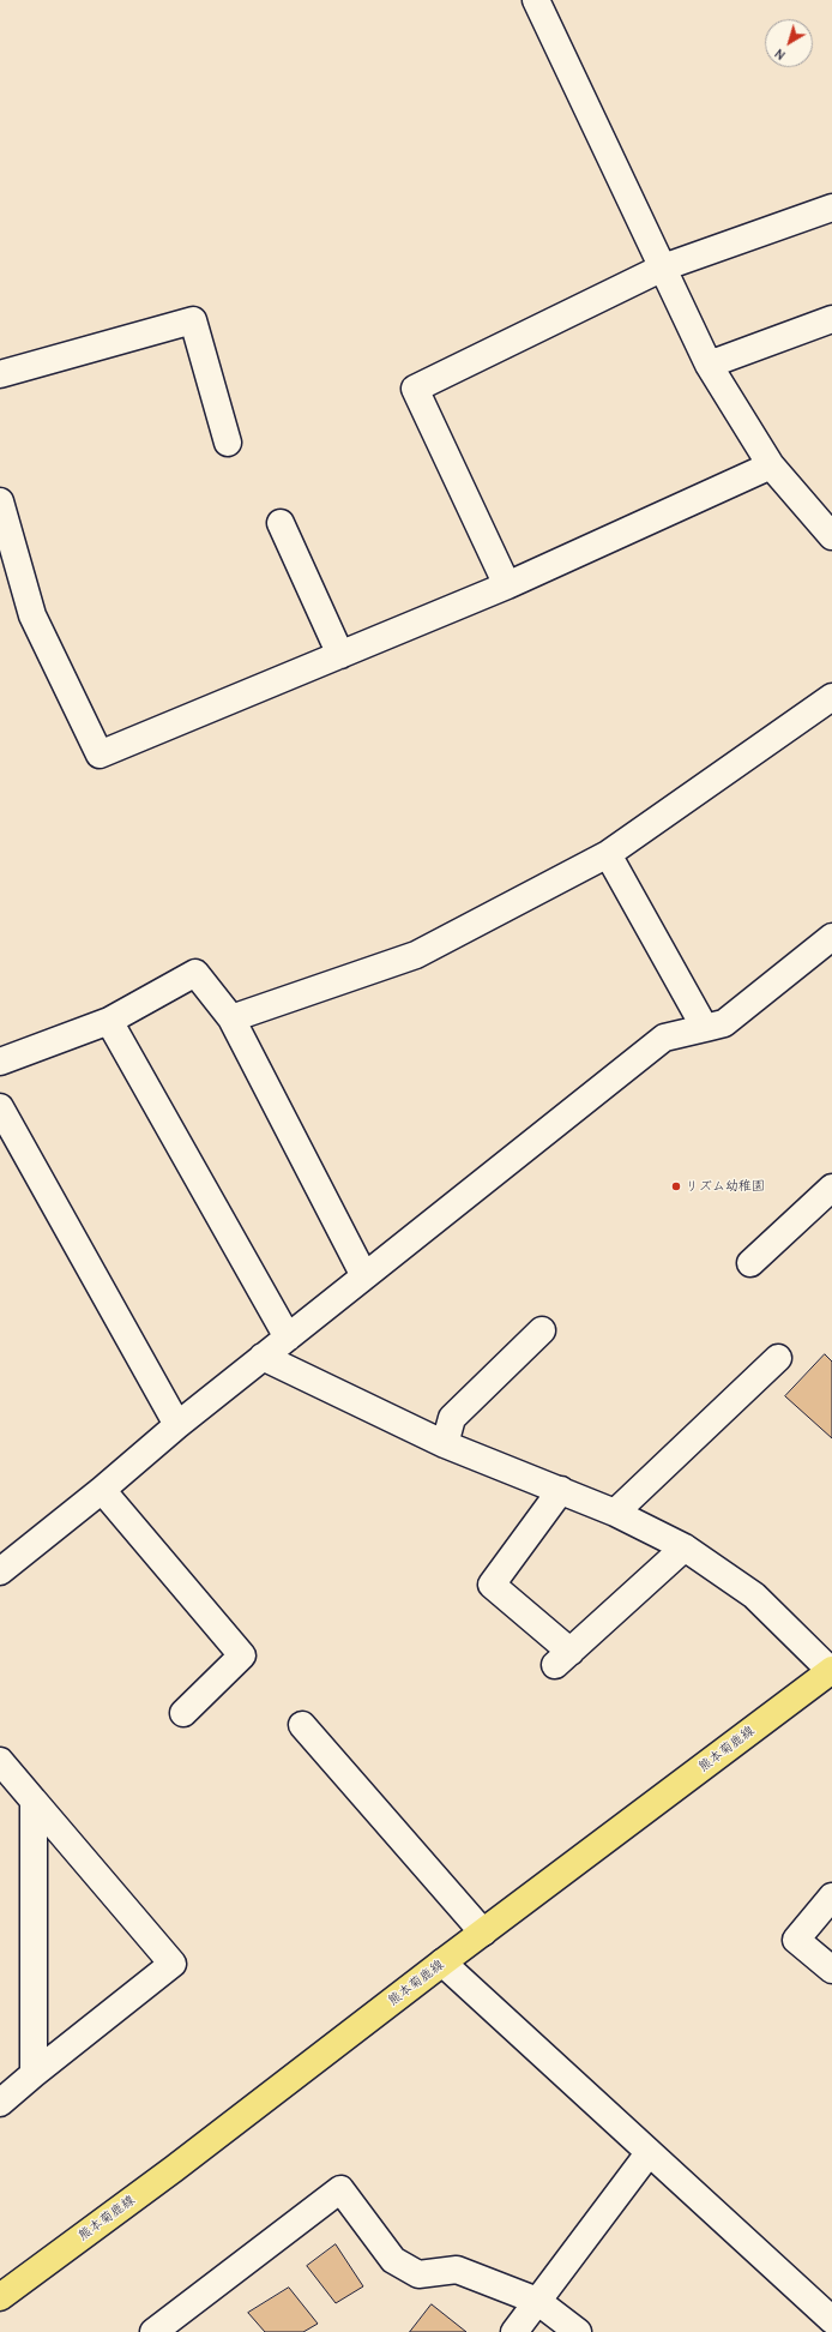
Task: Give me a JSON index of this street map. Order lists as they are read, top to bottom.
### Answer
{
  "streets": {
    "main road": ["熊本菊鹿線"]
  },
  "places": ["リズム幼稚園"],
  "north": "bottom left"
}
